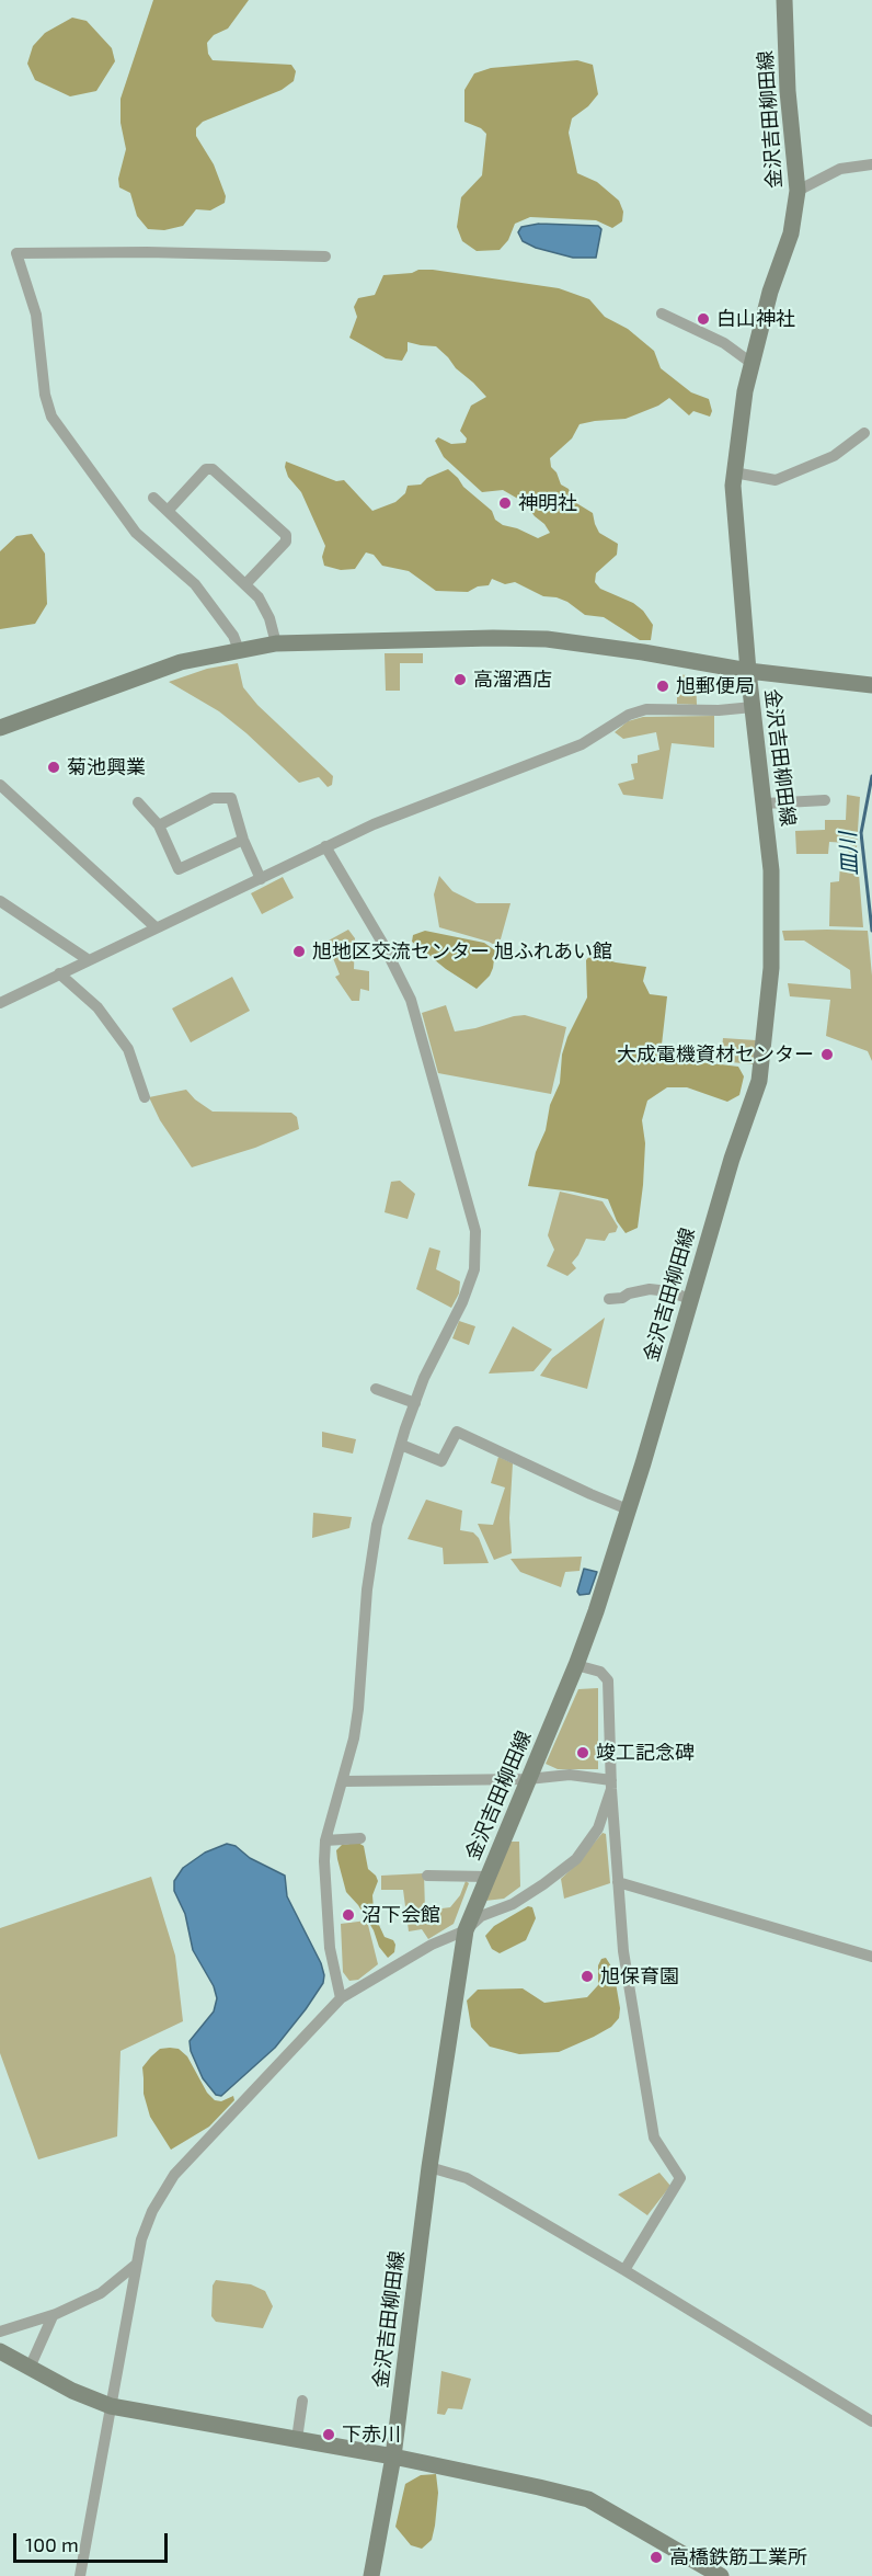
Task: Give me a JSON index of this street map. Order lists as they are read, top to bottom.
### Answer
{
  "streets": {
    "main road": ["金沢吉田柳田線"]
  },
  "water": ["皿川"],
  "places": [
    "白山神社",
    "神明社",
    "高溜酒店",
    "旭郵便局",
    "菊池興業",
    "旭地区交流センター 旭ふれあい館",
    "大成電機資材センター",
    "竣工記念碑",
    "沼下会館",
    "旭保育園",
    "下赤川",
    "高橋鉄筋工業所"
  ],
  "scale_bar": "100 m"
}
